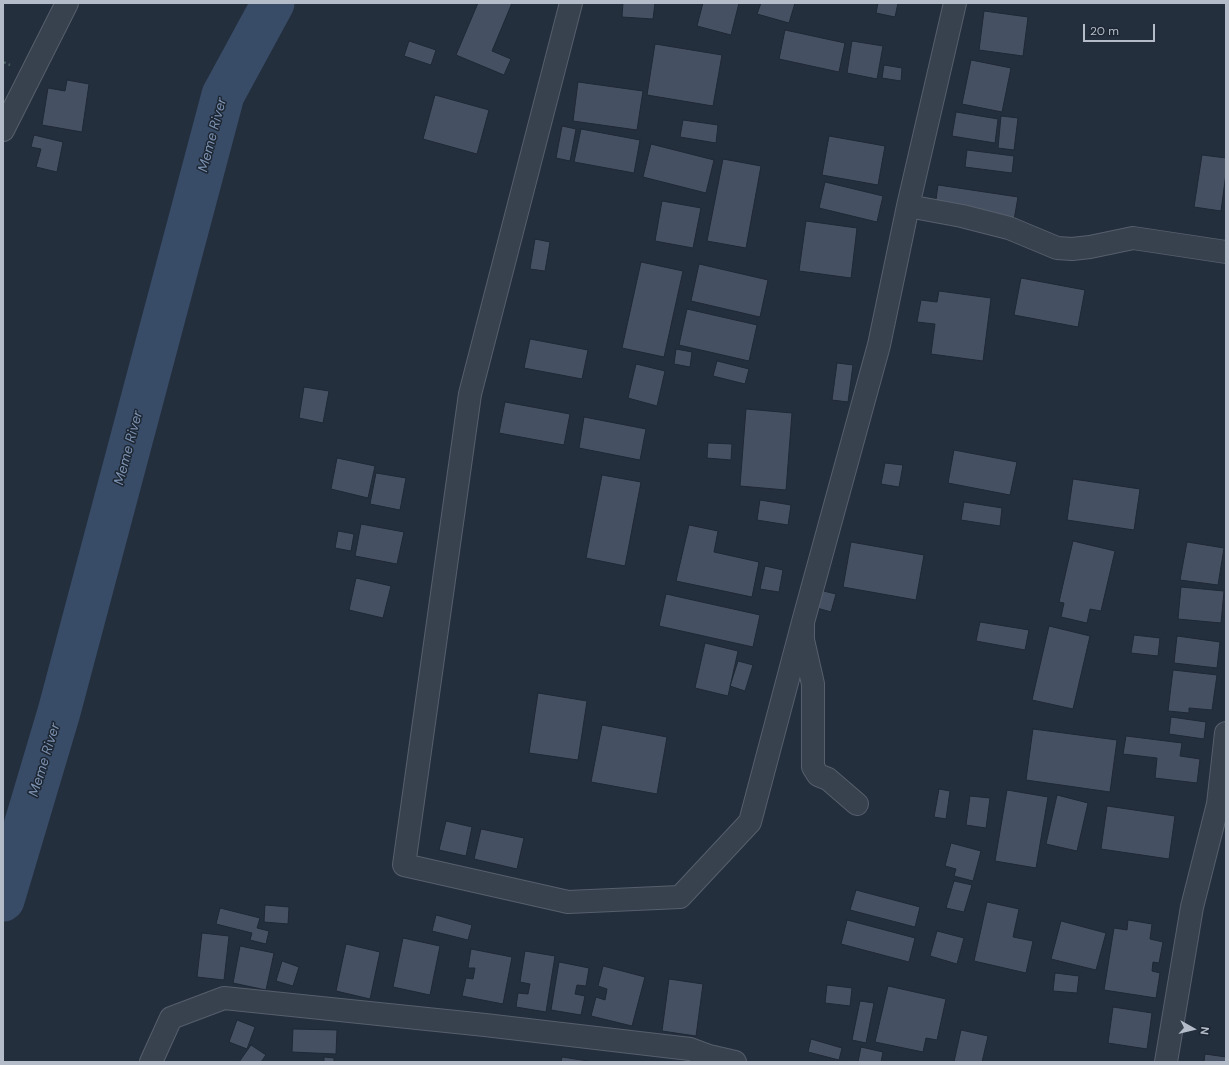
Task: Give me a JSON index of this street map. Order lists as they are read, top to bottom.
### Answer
{
  "water": ["Meme River"],
  "scale_bar": "20 m",
  "north": "right"
}
